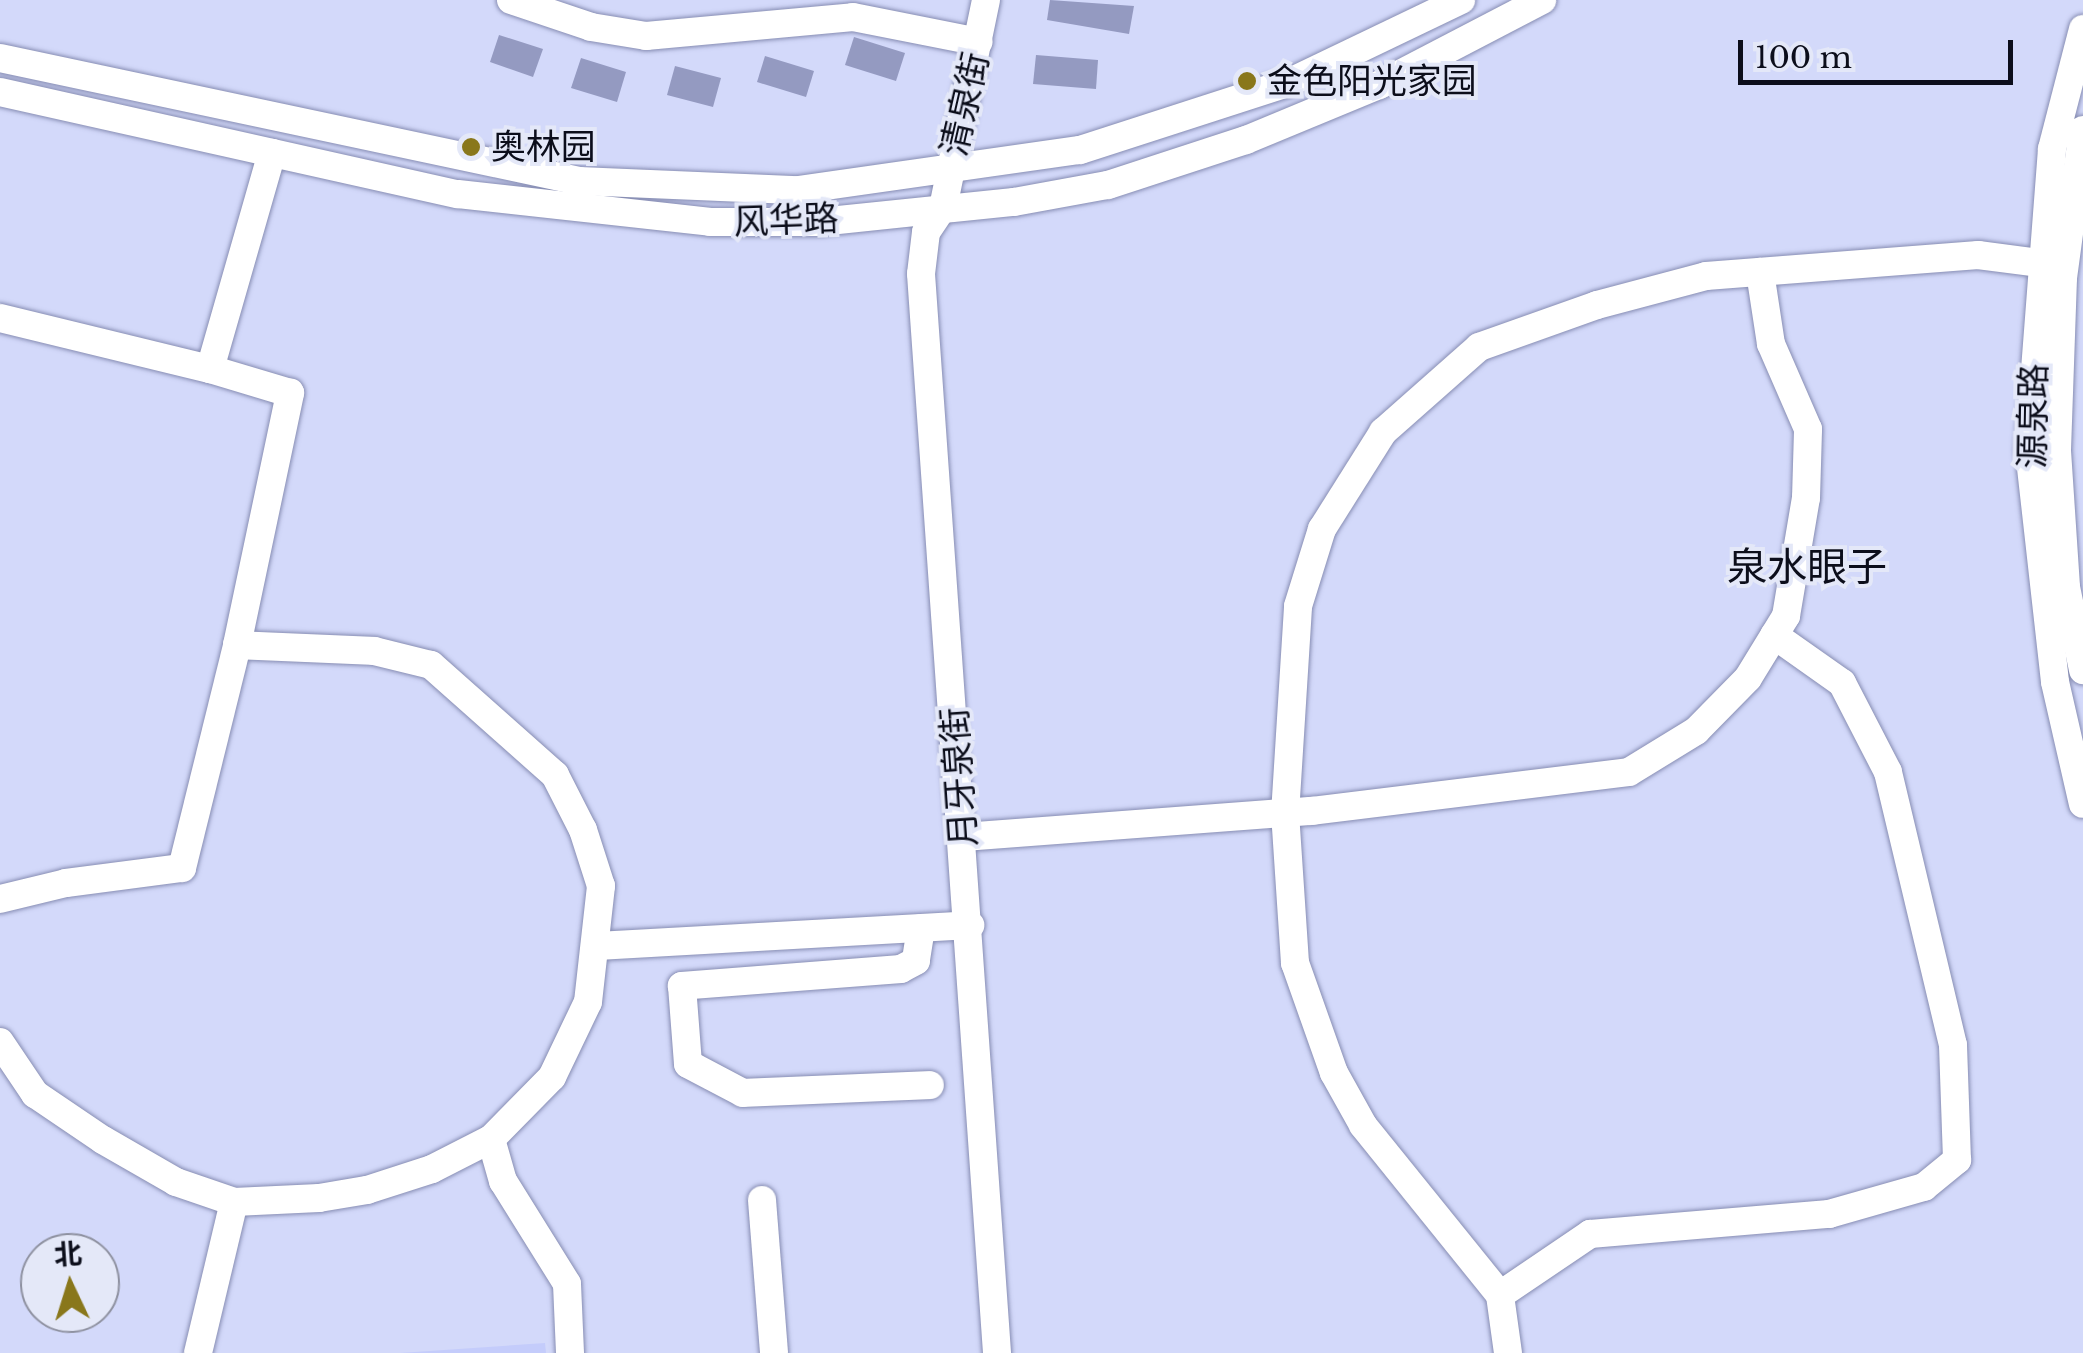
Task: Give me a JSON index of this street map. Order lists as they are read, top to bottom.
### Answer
{
  "streets": {
    "street": [
      "清泉街",
      "风华路",
      "源泉路",
      "月牙泉街"
    ]
  },
  "crossings": [
    ["清泉街", "风华路"],
    ["清泉街", "月牙泉街"],
    ["风华路", "月牙泉街"]
  ],
  "districts": ["泉水眼子"],
  "places": ["金色阳光家园", "奥林园"],
  "scale_bar": "100 m",
  "north": "top"
}
